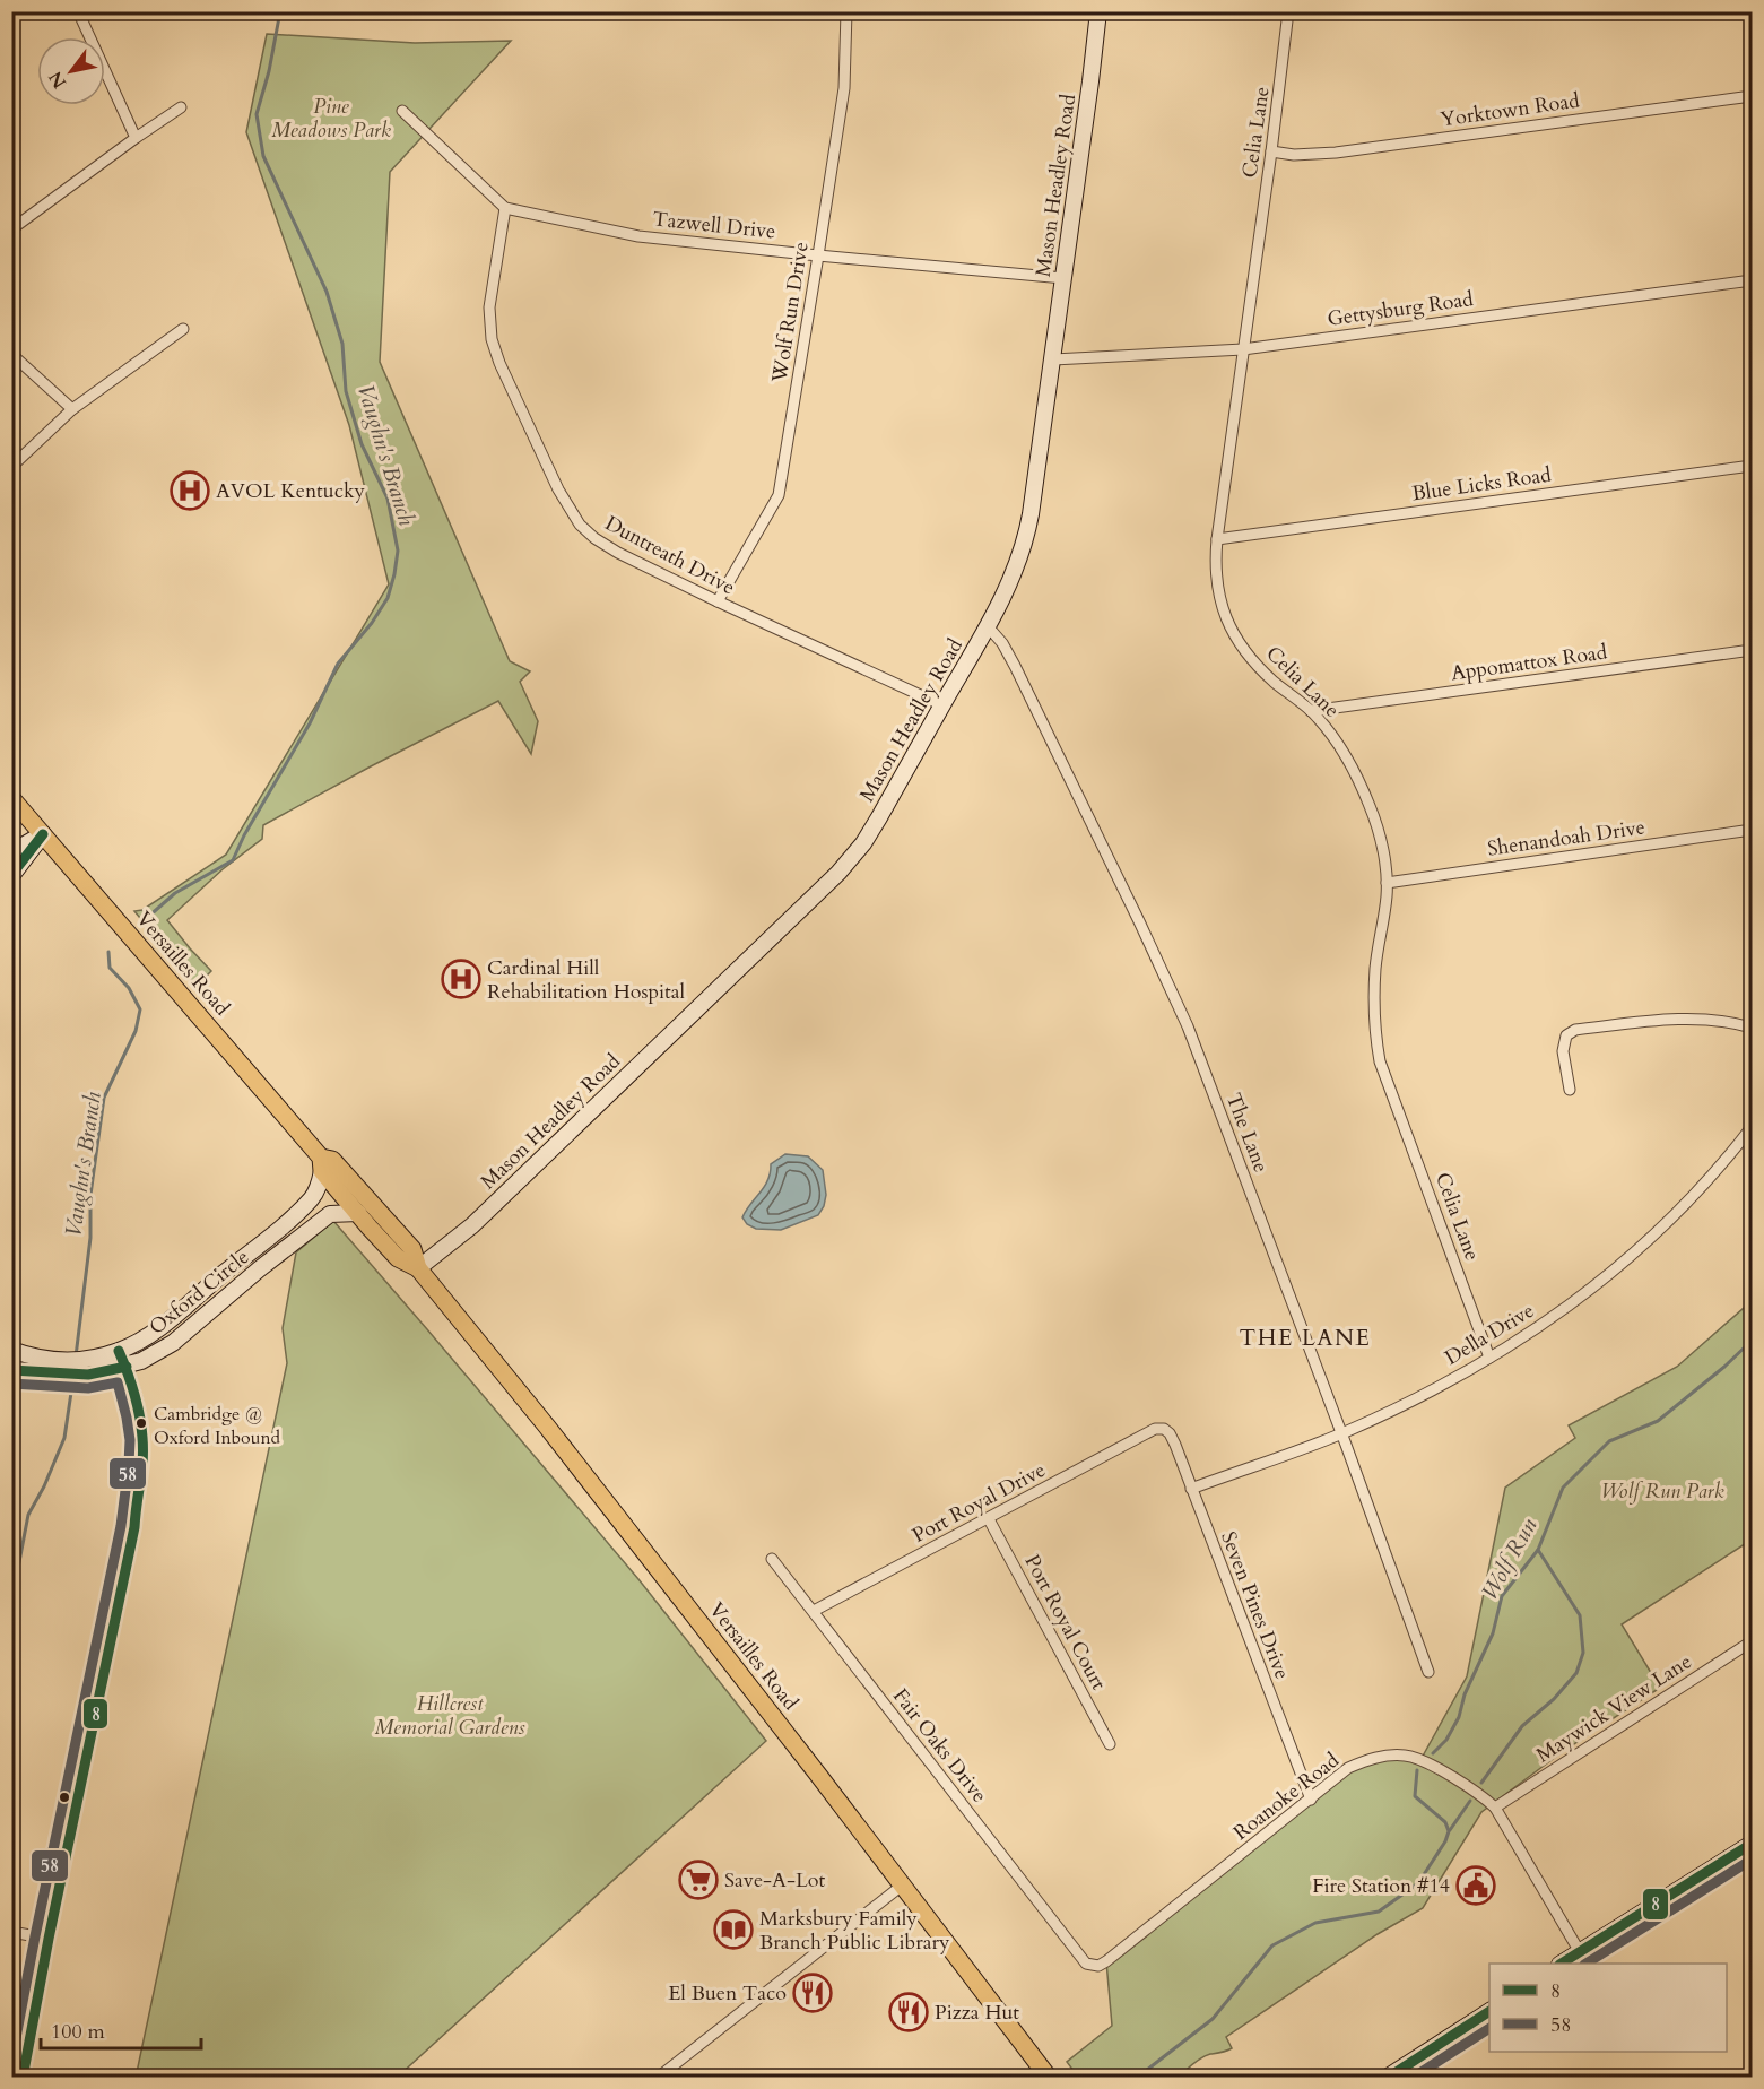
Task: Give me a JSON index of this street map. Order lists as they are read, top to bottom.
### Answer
{
  "streets": {
    "main road": ["Mason Headley Road", "Versailles Road", "Oxford Circle"],
    "street": [
      "Yorktown Road",
      "Celia Lane",
      "Tazwell Drive",
      "Gettysburg Road",
      "Wolf Run Drive",
      "Blue Licks Road",
      "Duntreath Drive",
      "Appomattox Road",
      "Shenandoah Drive",
      "The Lane",
      "Della Drive",
      "Port Royal Drive",
      "Seven Pines Drive",
      "Port Royal Court",
      "Maywick View Lane",
      "Fair Oaks Drive",
      "Roanoke Road"
    ]
  },
  "crossings": [
    ["Yorktown Road", "Celia Lane"],
    ["Celia Lane", "Gettysburg Road"],
    ["Celia Lane", "Blue Licks Road"],
    ["Celia Lane", "Appomattox Road"],
    ["Celia Lane", "Shenandoah Drive"],
    ["Celia Lane", "Della Drive"],
    ["Mason Headley Road", "Tazwell Drive"],
    ["Mason Headley Road", "Gettysburg Road"],
    ["Mason Headley Road", "Duntreath Drive"],
    ["Mason Headley Road", "Versailles Road"],
    ["Mason Headley Road", "The Lane"],
    ["Tazwell Drive", "Wolf Run Drive"],
    ["Tazwell Drive", "Duntreath Drive"],
    ["Wolf Run Drive", "Duntreath Drive"],
    ["Versailles Road", "Oxford Circle"],
    ["The Lane", "Della Drive"],
    ["Della Drive", "Seven Pines Drive"],
    ["Port Royal Drive", "Seven Pines Drive"],
    ["Port Royal Drive", "Port Royal Court"],
    ["Port Royal Drive", "Fair Oaks Drive"],
    ["Seven Pines Drive", "Roanoke Road"],
    ["Maywick View Lane", "Roanoke Road"],
    ["Fair Oaks Drive", "Roanoke Road"]
  ],
  "districts": ["THE LANE"],
  "water": ["Vaughn's Branch", "Wolf Run"],
  "parks": ["Pine Meadows Park", "Wolf Run Park", "Hillcrest Memorial Gardens"],
  "places": {
    "hospital": ["AVOL Kentucky", "Cardinal Hill Rehabilitation Hospital"],
    "other": ["Cambridge @ Oxford Inbound"],
    "supermarket": ["Save-A-Lot"],
    "public building": ["Fire Station #14"],
    "library": ["Marksbury Family Branch Public Library"],
    "restaurant": ["El Buen Taco", "Pizza Hut"]
  },
  "lines": ["transit line 8", "transit line 58"],
  "legend": ["8", "58"],
  "scale_bar": "100 m",
  "north": "bottom left"
}
